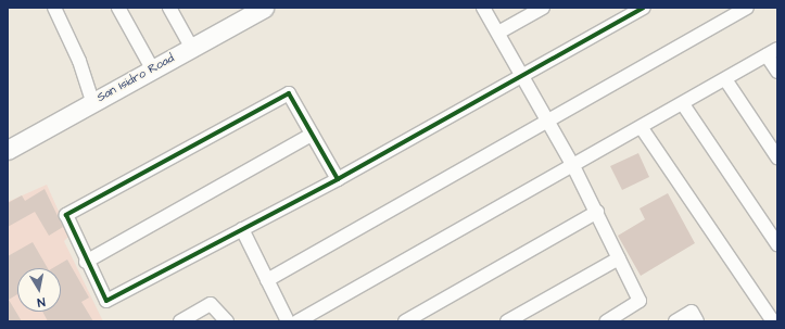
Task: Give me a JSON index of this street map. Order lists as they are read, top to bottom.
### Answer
{
  "streets": {
    "street": ["San Isidro Road"]
  },
  "north": "bottom"
}
